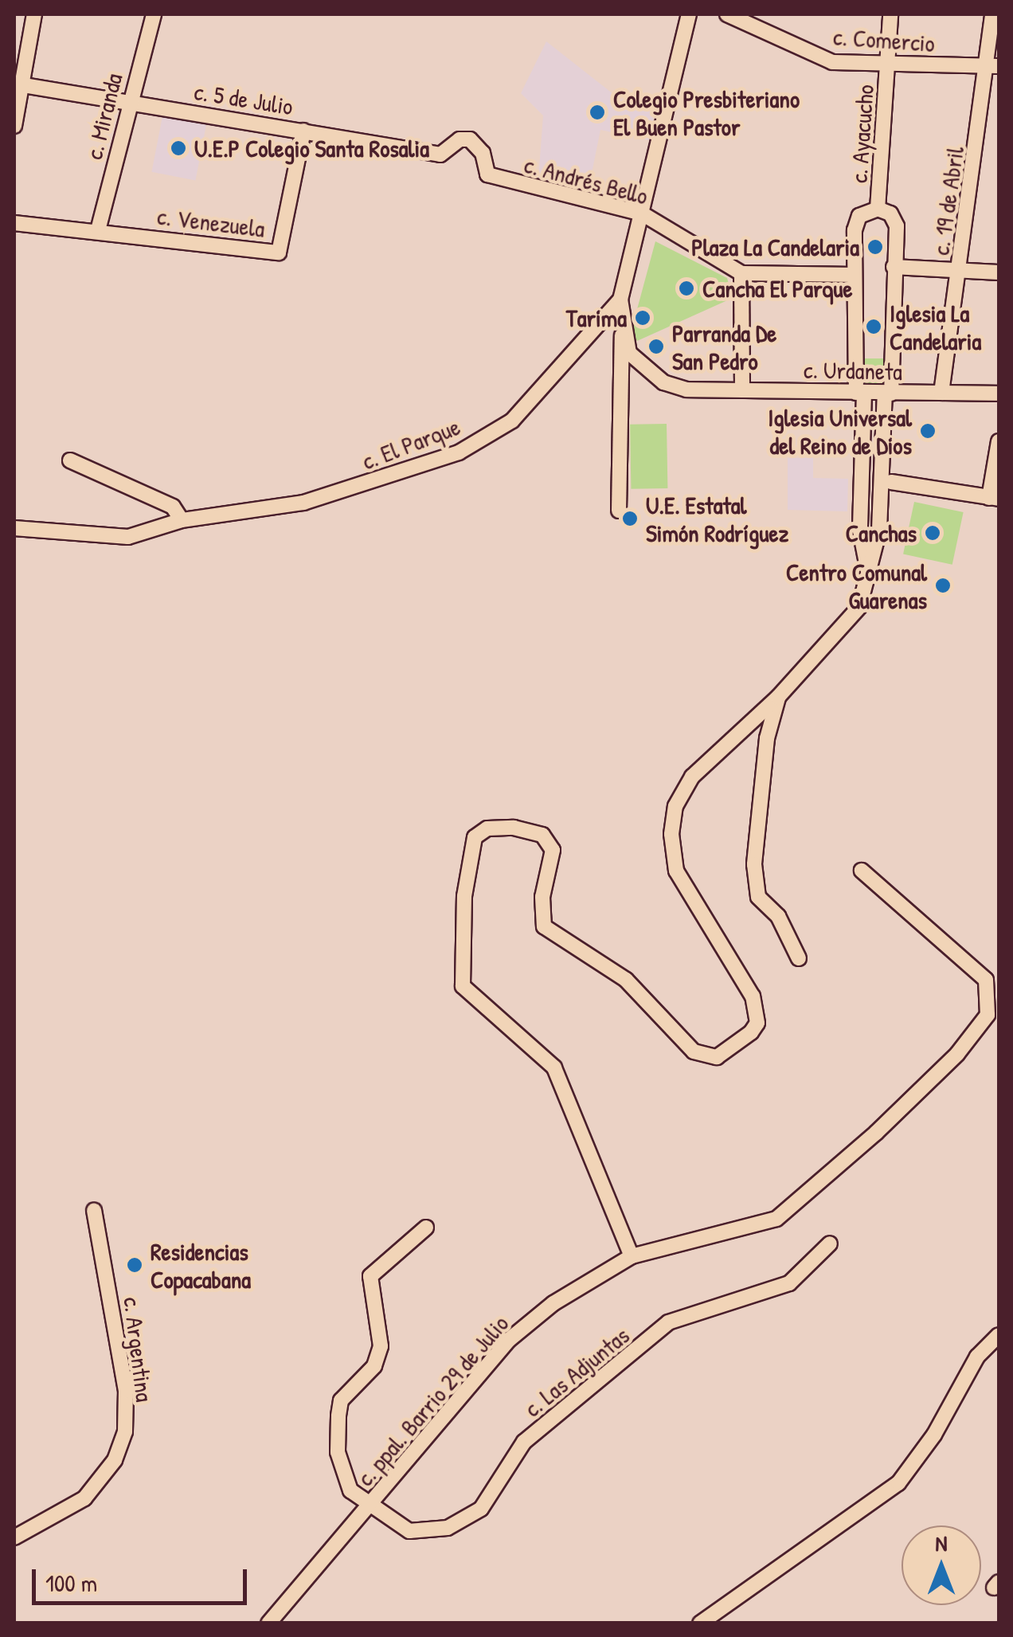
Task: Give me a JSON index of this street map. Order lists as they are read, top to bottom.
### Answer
{
  "streets": {
    "street": [
      "c. Comercio",
      "c. 5 de Julio",
      "c. Miranda",
      "c. Ayacucho",
      "c. Andrés Bello",
      "c. 19 de Abril",
      "c. Venezuela",
      "c. Urdaneta",
      "c. El Parque",
      "c. Argentina",
      "c. Las Adjuntas",
      "c. ppal. Barrio 29 de Julio"
    ]
  },
  "crossings": [
    ["c. Comercio", "c. Ayacucho"],
    ["c. Comercio", "c. 19 de Abril"],
    ["c. 5 de Julio", "c. Miranda"],
    ["c. 5 de Julio", "c. Andrés Bello"],
    ["c. 5 de Julio", "c. Venezuela"],
    ["c. Miranda", "c. Venezuela"],
    ["c. Ayacucho", "c. Urdaneta"],
    ["c. Andrés Bello", "c. El Parque"],
    ["c. 19 de Abril", "c. Urdaneta"],
    ["c. Urdaneta", "c. El Parque"],
    ["c. Las Adjuntas", "c. ppal. Barrio 29 de Julio"]
  ],
  "places": [
    "Colegio Presbiteriano El Buen Pastor",
    "U.E.P Colegio Santa Rosalia",
    "Plaza La Candelaria",
    "Cancha El Parque",
    "Tarima",
    "Iglesia La Candelaria",
    "Parranda De San Pedro",
    "Iglesia Universal del Reino de Dios",
    "U.E. Estatal Simón Rodríguez",
    "Canchas",
    "Centro Comunal Guarenas",
    "Residencias Copacabana"
  ],
  "scale_bar": "100 m",
  "north": "top"
}
